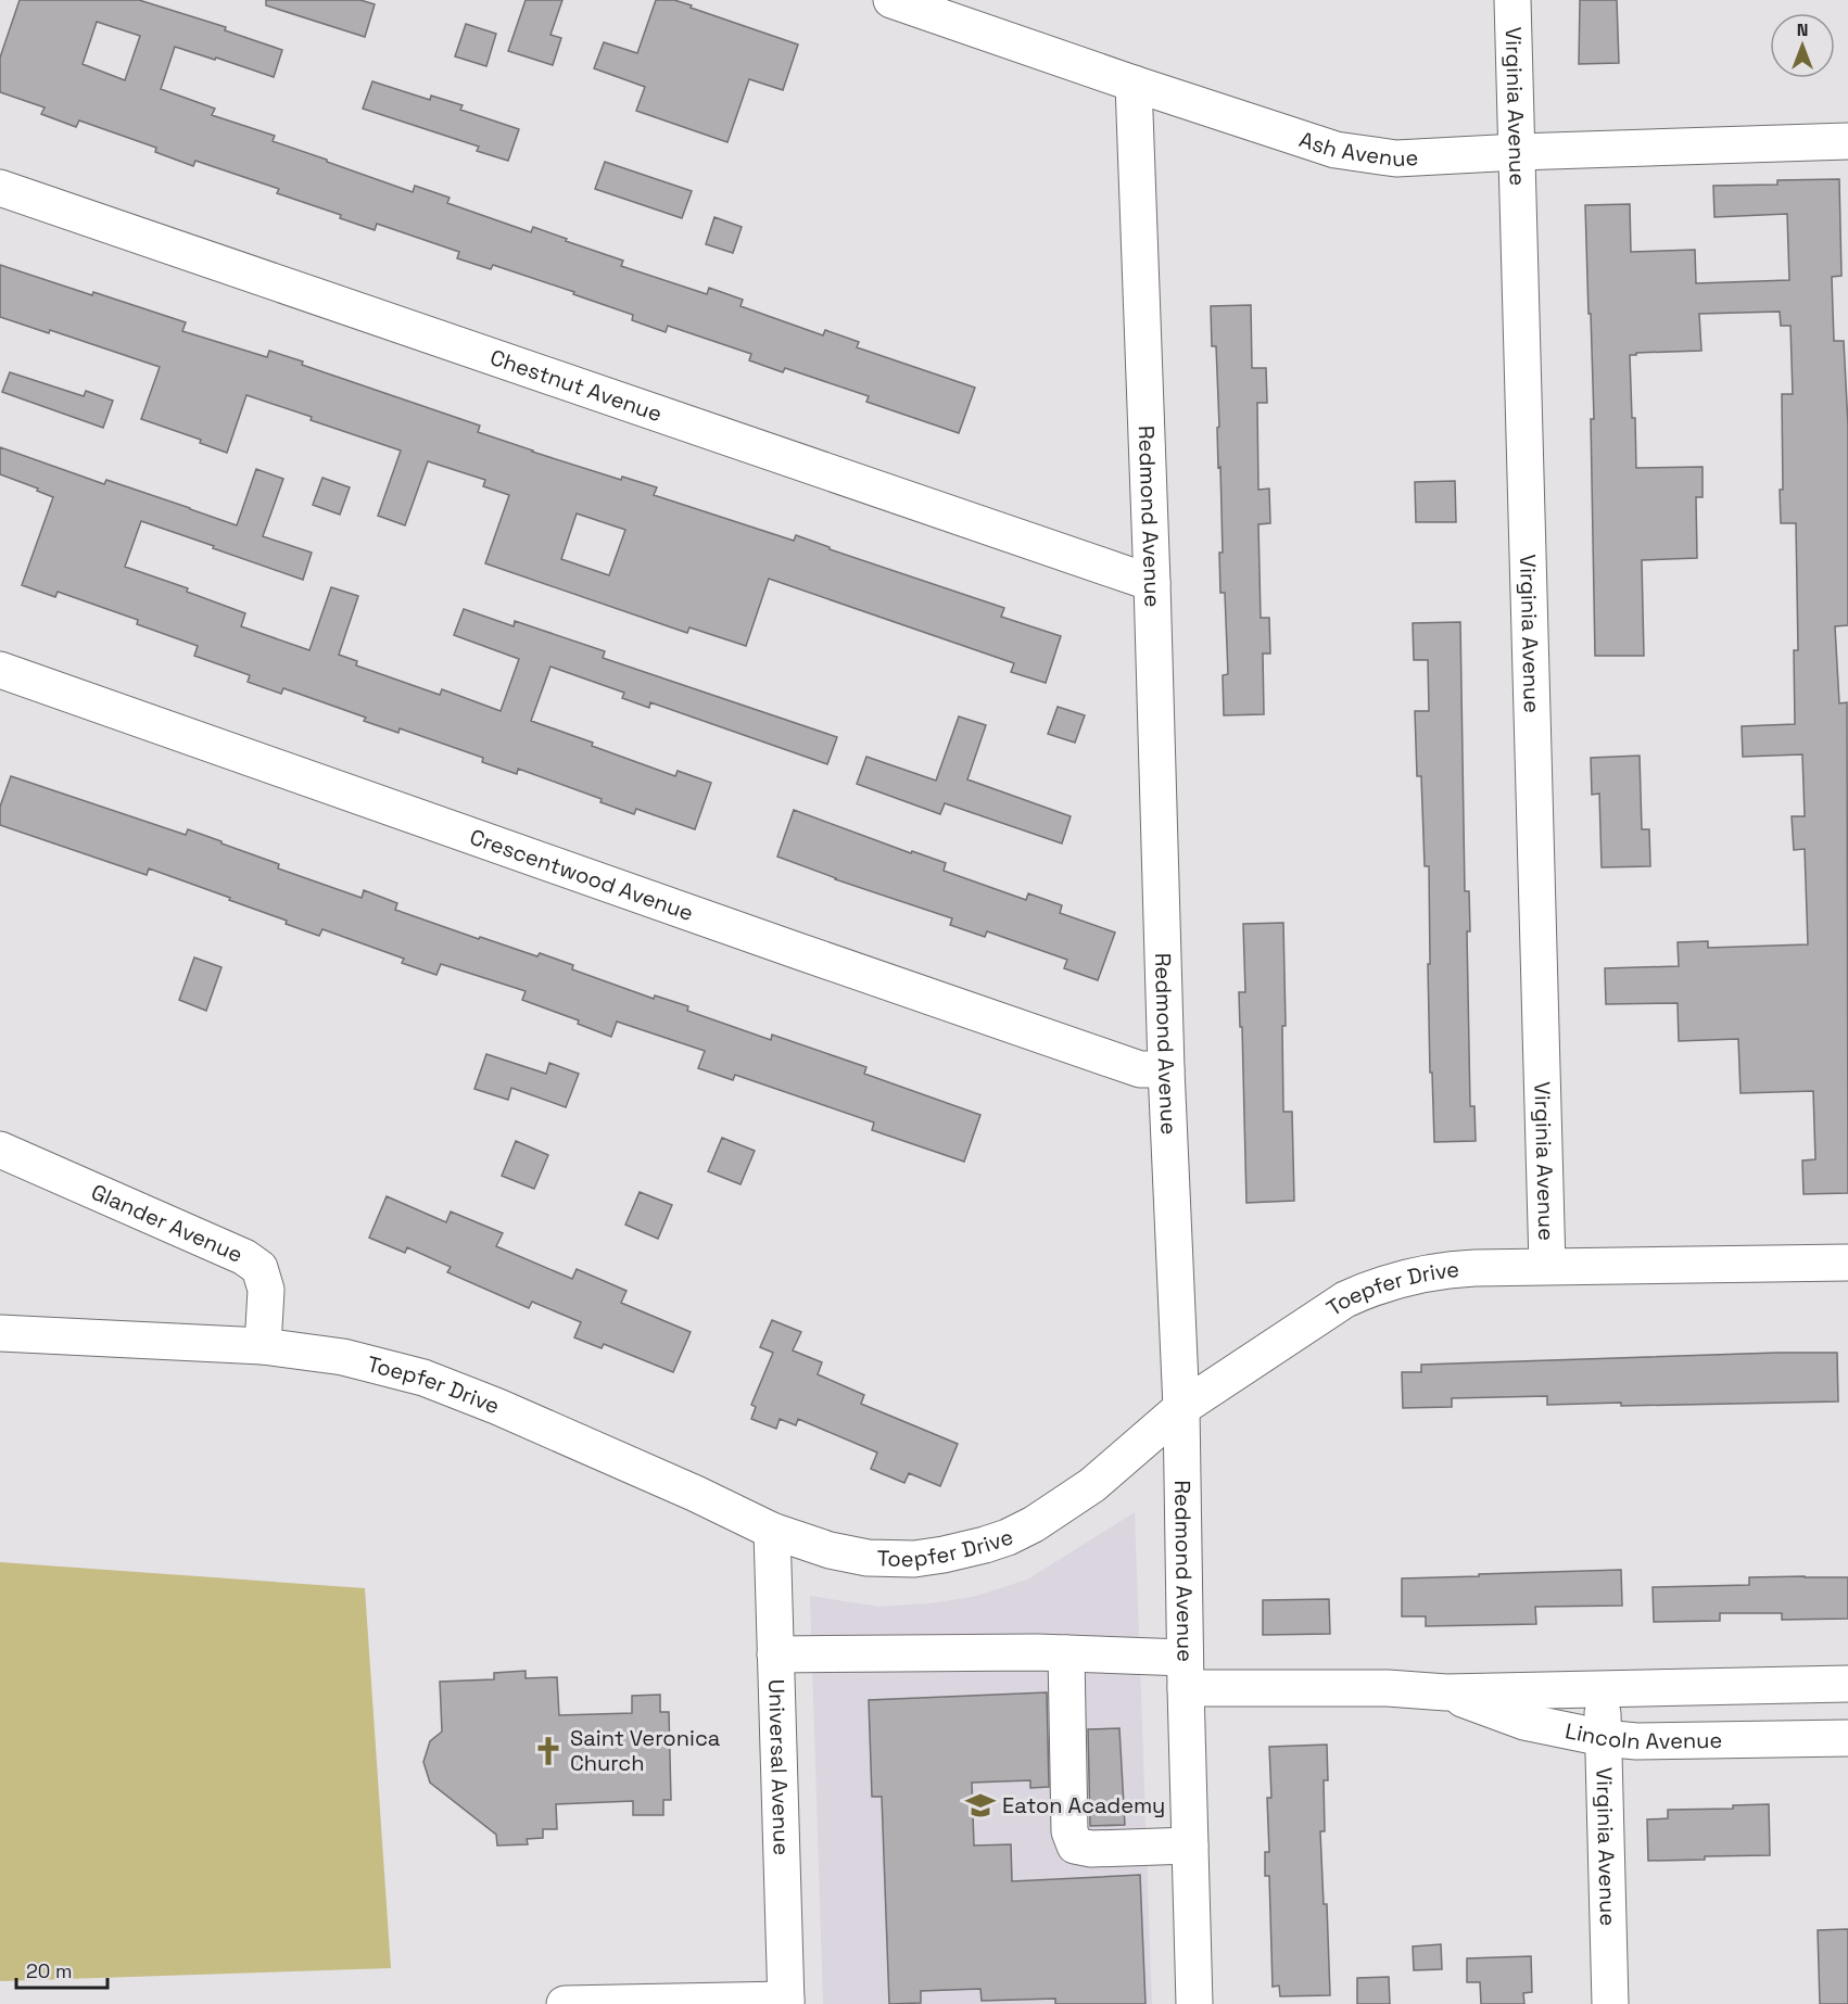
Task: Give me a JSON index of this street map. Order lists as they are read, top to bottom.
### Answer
{
  "streets": {
    "street": [
      "Virginia Avenue",
      "Ash Avenue",
      "Chestnut Avenue",
      "Redmond Avenue",
      "Crescentwood Avenue",
      "Glander Avenue",
      "Toepfer Drive",
      "Lincoln Avenue",
      "Universal Avenue"
    ]
  },
  "crossings": [
    ["Virginia Avenue", "Ash Avenue"],
    ["Virginia Avenue", "Toepfer Drive"],
    ["Virginia Avenue", "Lincoln Avenue"],
    ["Ash Avenue", "Redmond Avenue"],
    ["Chestnut Avenue", "Redmond Avenue"],
    ["Redmond Avenue", "Crescentwood Avenue"],
    ["Redmond Avenue", "Toepfer Drive"],
    ["Redmond Avenue", "Lincoln Avenue"],
    ["Glander Avenue", "Toepfer Drive"],
    ["Toepfer Drive", "Universal Avenue"],
    ["Lincoln Avenue", "Universal Avenue"]
  ],
  "places": {
    "church": ["Saint Veronica Church"],
    "school or university": ["Eaton Academy"]
  },
  "scale_bar": "20 m",
  "north": "top"
}
